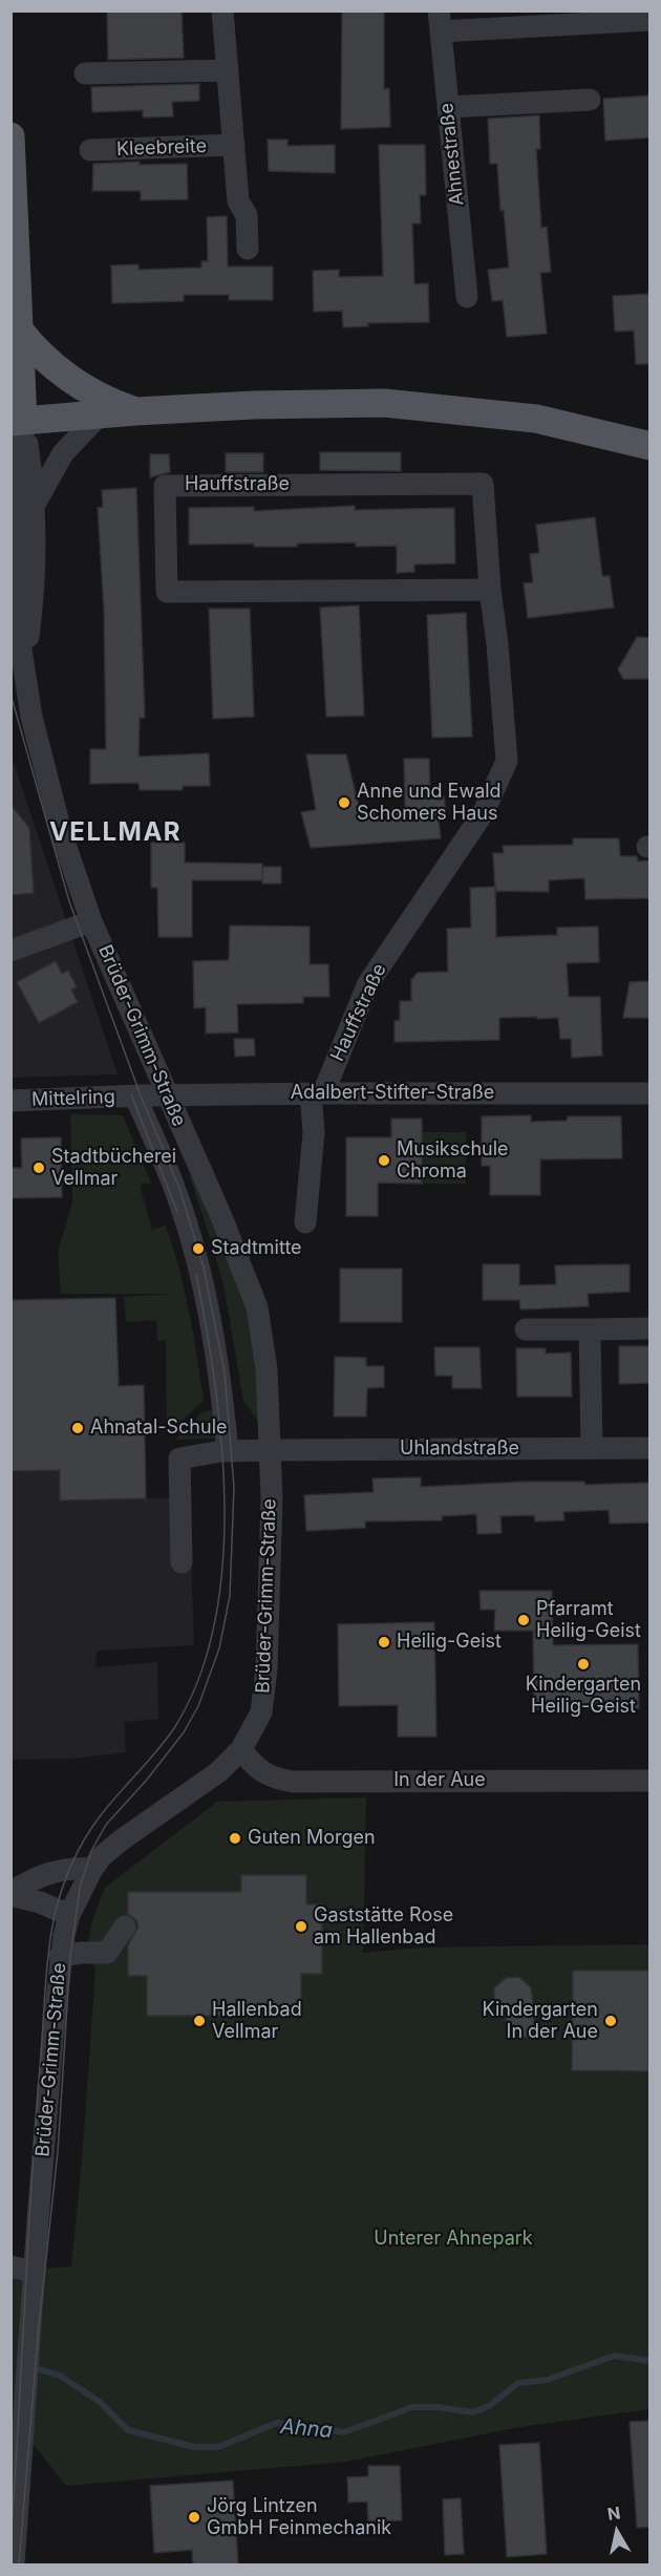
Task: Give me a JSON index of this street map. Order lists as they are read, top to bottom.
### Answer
{
  "streets": {
    "street": [
      "Kleebreite",
      "Ahnestraße",
      "Hauffstraße",
      "Brüder-Grimm-Straße",
      "Adalbert-Stifter-Straße",
      "Mittelring",
      "Uhlandstraße",
      "In der Aue"
    ]
  },
  "crossings": [
    ["Hauffstraße", "Adalbert-Stifter-Straße"],
    ["Brüder-Grimm-Straße", "Adalbert-Stifter-Straße"],
    ["Brüder-Grimm-Straße", "Uhlandstraße"],
    ["Brüder-Grimm-Straße", "In der Aue"],
    ["Adalbert-Stifter-Straße", "Mittelring"]
  ],
  "districts": ["VELLMAR"],
  "water": ["Ahna"],
  "parks": ["Unterer Ahnepark"],
  "places": [
    "Anne und Ewald Schomers Haus",
    "Musikschule Chroma",
    "Stadtbücherei Vellmar",
    "Stadtmitte",
    "Ahnatal-Schule",
    "Pfarramt Heilig-Geist",
    "Heilig-Geist",
    "Kindergarten Heilig-Geist",
    "Guten Morgen",
    "Gaststätte Rose am Hallenbad",
    "Hallenbad Vellmar",
    "Kindergarten In der Aue",
    "Jörg Lintzen GmbH Feinmechanik"
  ],
  "north": "top"
}
